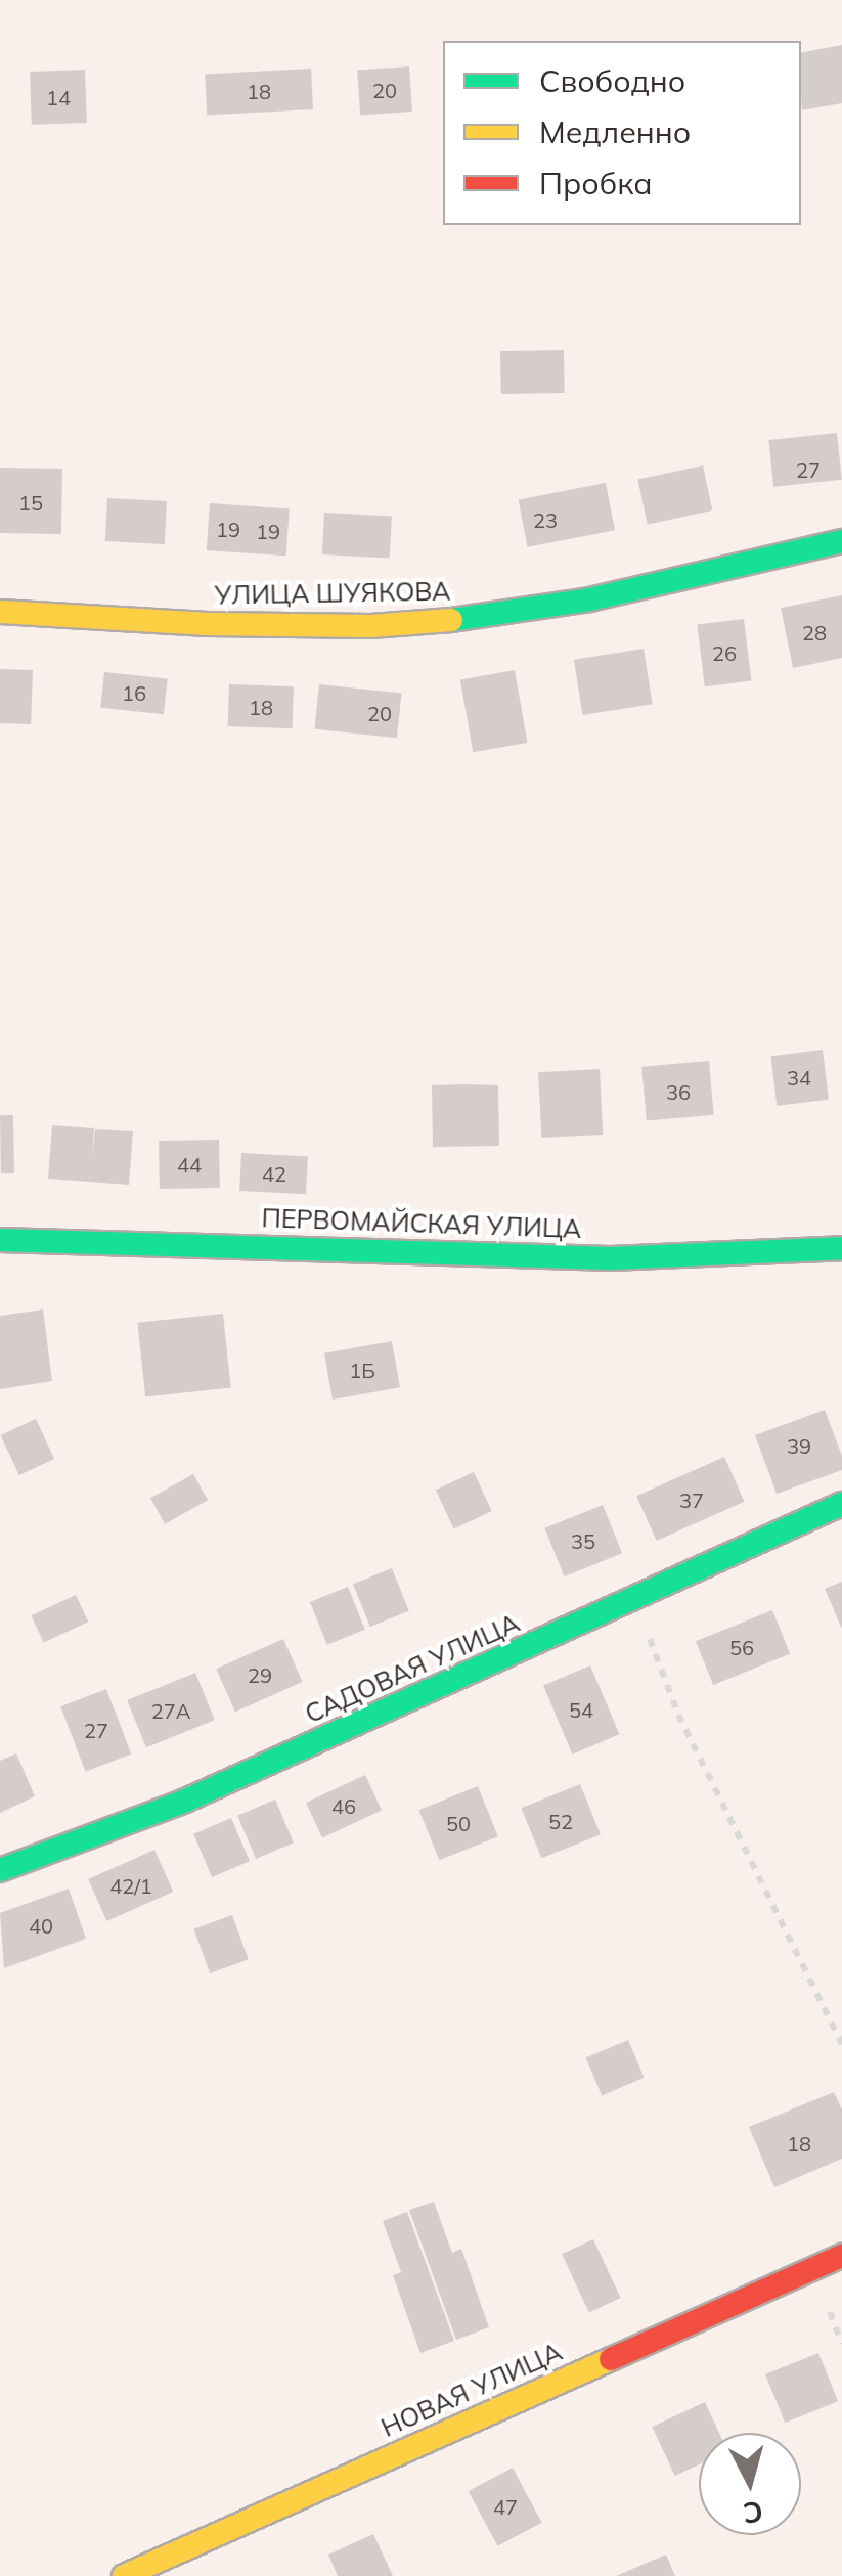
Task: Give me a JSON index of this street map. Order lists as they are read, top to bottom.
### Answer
{
  "streets": {
    "street": [
      "УЛИЦА ШУЯКОВА",
      "ПЕРВОМАЙСКАЯ УЛИЦА",
      "САДОВАЯ УЛИЦА",
      "НОВАЯ УЛИЦА"
    ]
  },
  "house_numbers": [
    "20",
    "18",
    "14",
    "27",
    "15",
    "23",
    "19",
    "19",
    "28",
    "26",
    "16",
    "18",
    "20",
    "34",
    "36",
    "44",
    "42",
    "1Б",
    "39",
    "37",
    "35",
    "56",
    "29",
    "54",
    "27А",
    "27",
    "46",
    "52",
    "50",
    "42/1",
    "40",
    "18",
    "47"
  ],
  "legend": ["Свободно", "Медленно", "Пробка"],
  "north": "bottom"
}
